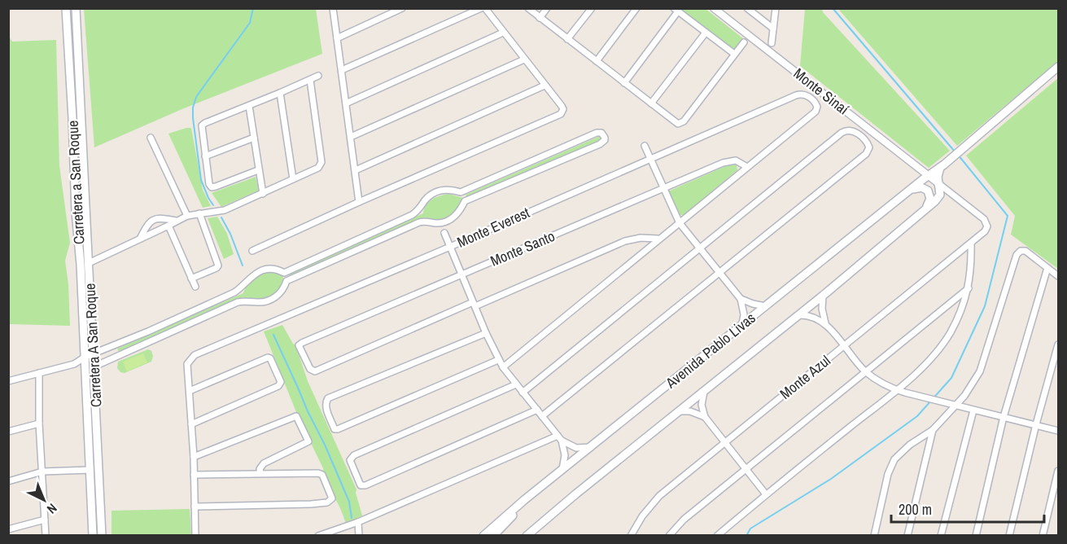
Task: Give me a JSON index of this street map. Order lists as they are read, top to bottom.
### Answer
{
  "streets": {
    "main road": ["Carretera a San Roque", "Carretera A San Roque", "Avenida Pablo Livas"],
    "street": [
      "Monte Sinaí",
      "Monte Everest",
      "Monte Santo",
      "Monte Azul"
    ]
  },
  "crossings": [
    ["Monte Sinaí", "Avenida Pablo Livas"],
    ["Monte Sinaí", "Monte Azul"],
    ["Carretera a San Roque", "Carretera A San Roque"],
    ["Avenida Pablo Livas", "Monte Azul"]
  ],
  "scale_bar": "200 m",
  "north": "bottom right"
}
